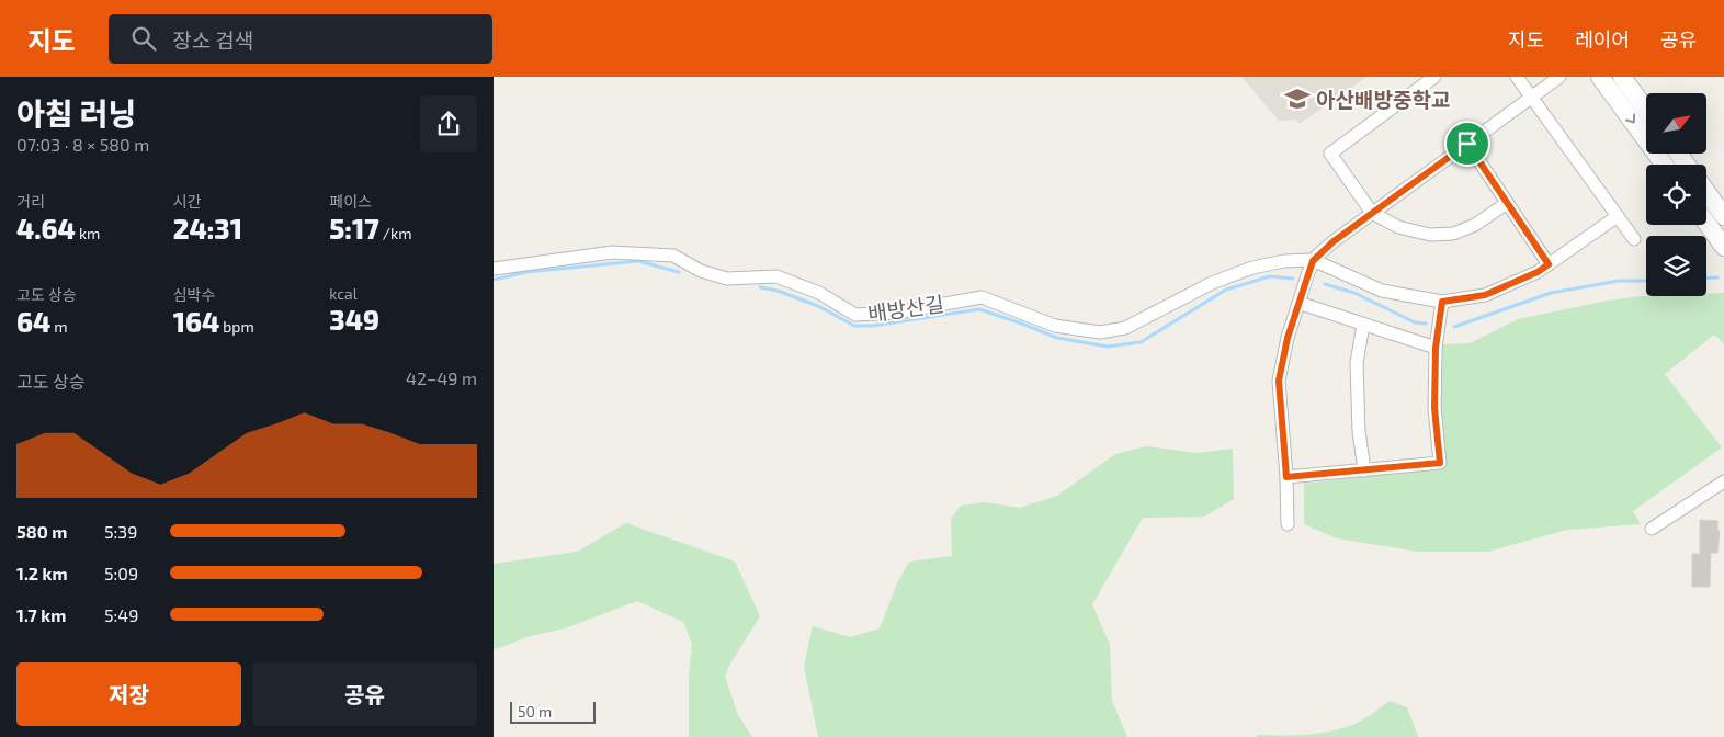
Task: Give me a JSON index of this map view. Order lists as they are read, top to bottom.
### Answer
{
  "streets": {
    "street": ["배방산길"]
  },
  "places": {
    "school or university": ["아산배방중학교"]
  },
  "scale_bar": "50 m",
  "north": "top right",
  "page": {
    "header": "지도",
    "search": "장소 검색",
    "nav": ["지도", "레이어", "공유"],
    "heading": ["아침 러닝", "07:03 · 8 × 580 m"],
    "stats": [
      ["거리", "4.64 km"],
      ["시간", "24:31"],
      ["페이스", "5:17 /km"],
      ["고도 상승", "64 m"],
      ["심박수", "164 bpm"],
      ["kcal", "349"]
    ],
    "chart": ["고도 상승", "42–49 m"],
    "list": [
      {
        "name": "580 m",
        "note": "5:39"
      },
      {
        "name": "1.2 km",
        "note": "5:09"
      },
      {
        "name": "1.7 km",
        "note": "5:49"
      }
    ],
    "buttons": ["저장", "공유"],
    "scale": "50 m"
  }
}
